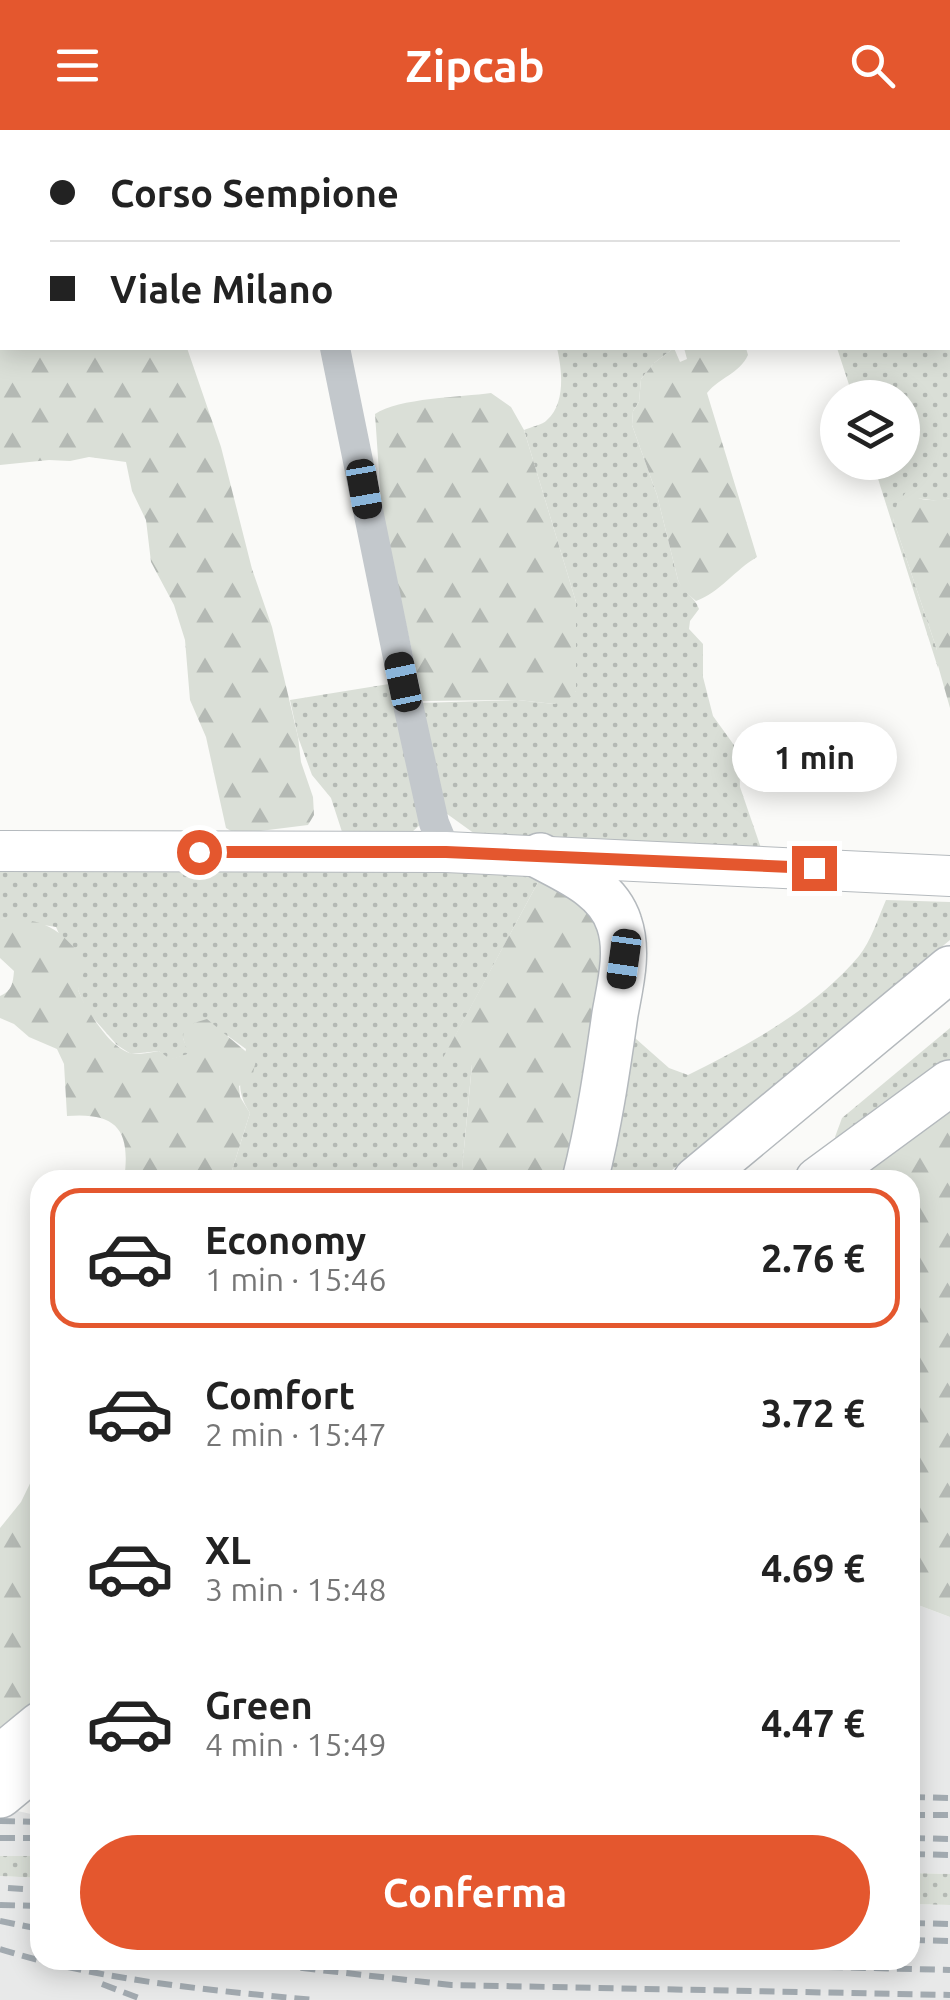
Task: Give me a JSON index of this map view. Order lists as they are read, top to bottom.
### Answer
{
  "page": {
    "header": "Zipcab",
    "banner": ["Corso Sempione", "Viale Milano"],
    "bubble": "1 min",
    "list": [
      {
        "name": "Economy",
        "note": "1 min · 15:46",
        "value": "2.76 €"
      },
      {
        "name": "Comfort",
        "note": "2 min · 15:47",
        "value": "3.72 €"
      },
      {
        "name": "XL",
        "note": "3 min · 15:48",
        "value": "4.69 €"
      },
      {
        "name": "Green",
        "note": "4 min · 15:49",
        "value": "4.47 €"
      }
    ],
    "buttons": "Conferma"
  }
}
